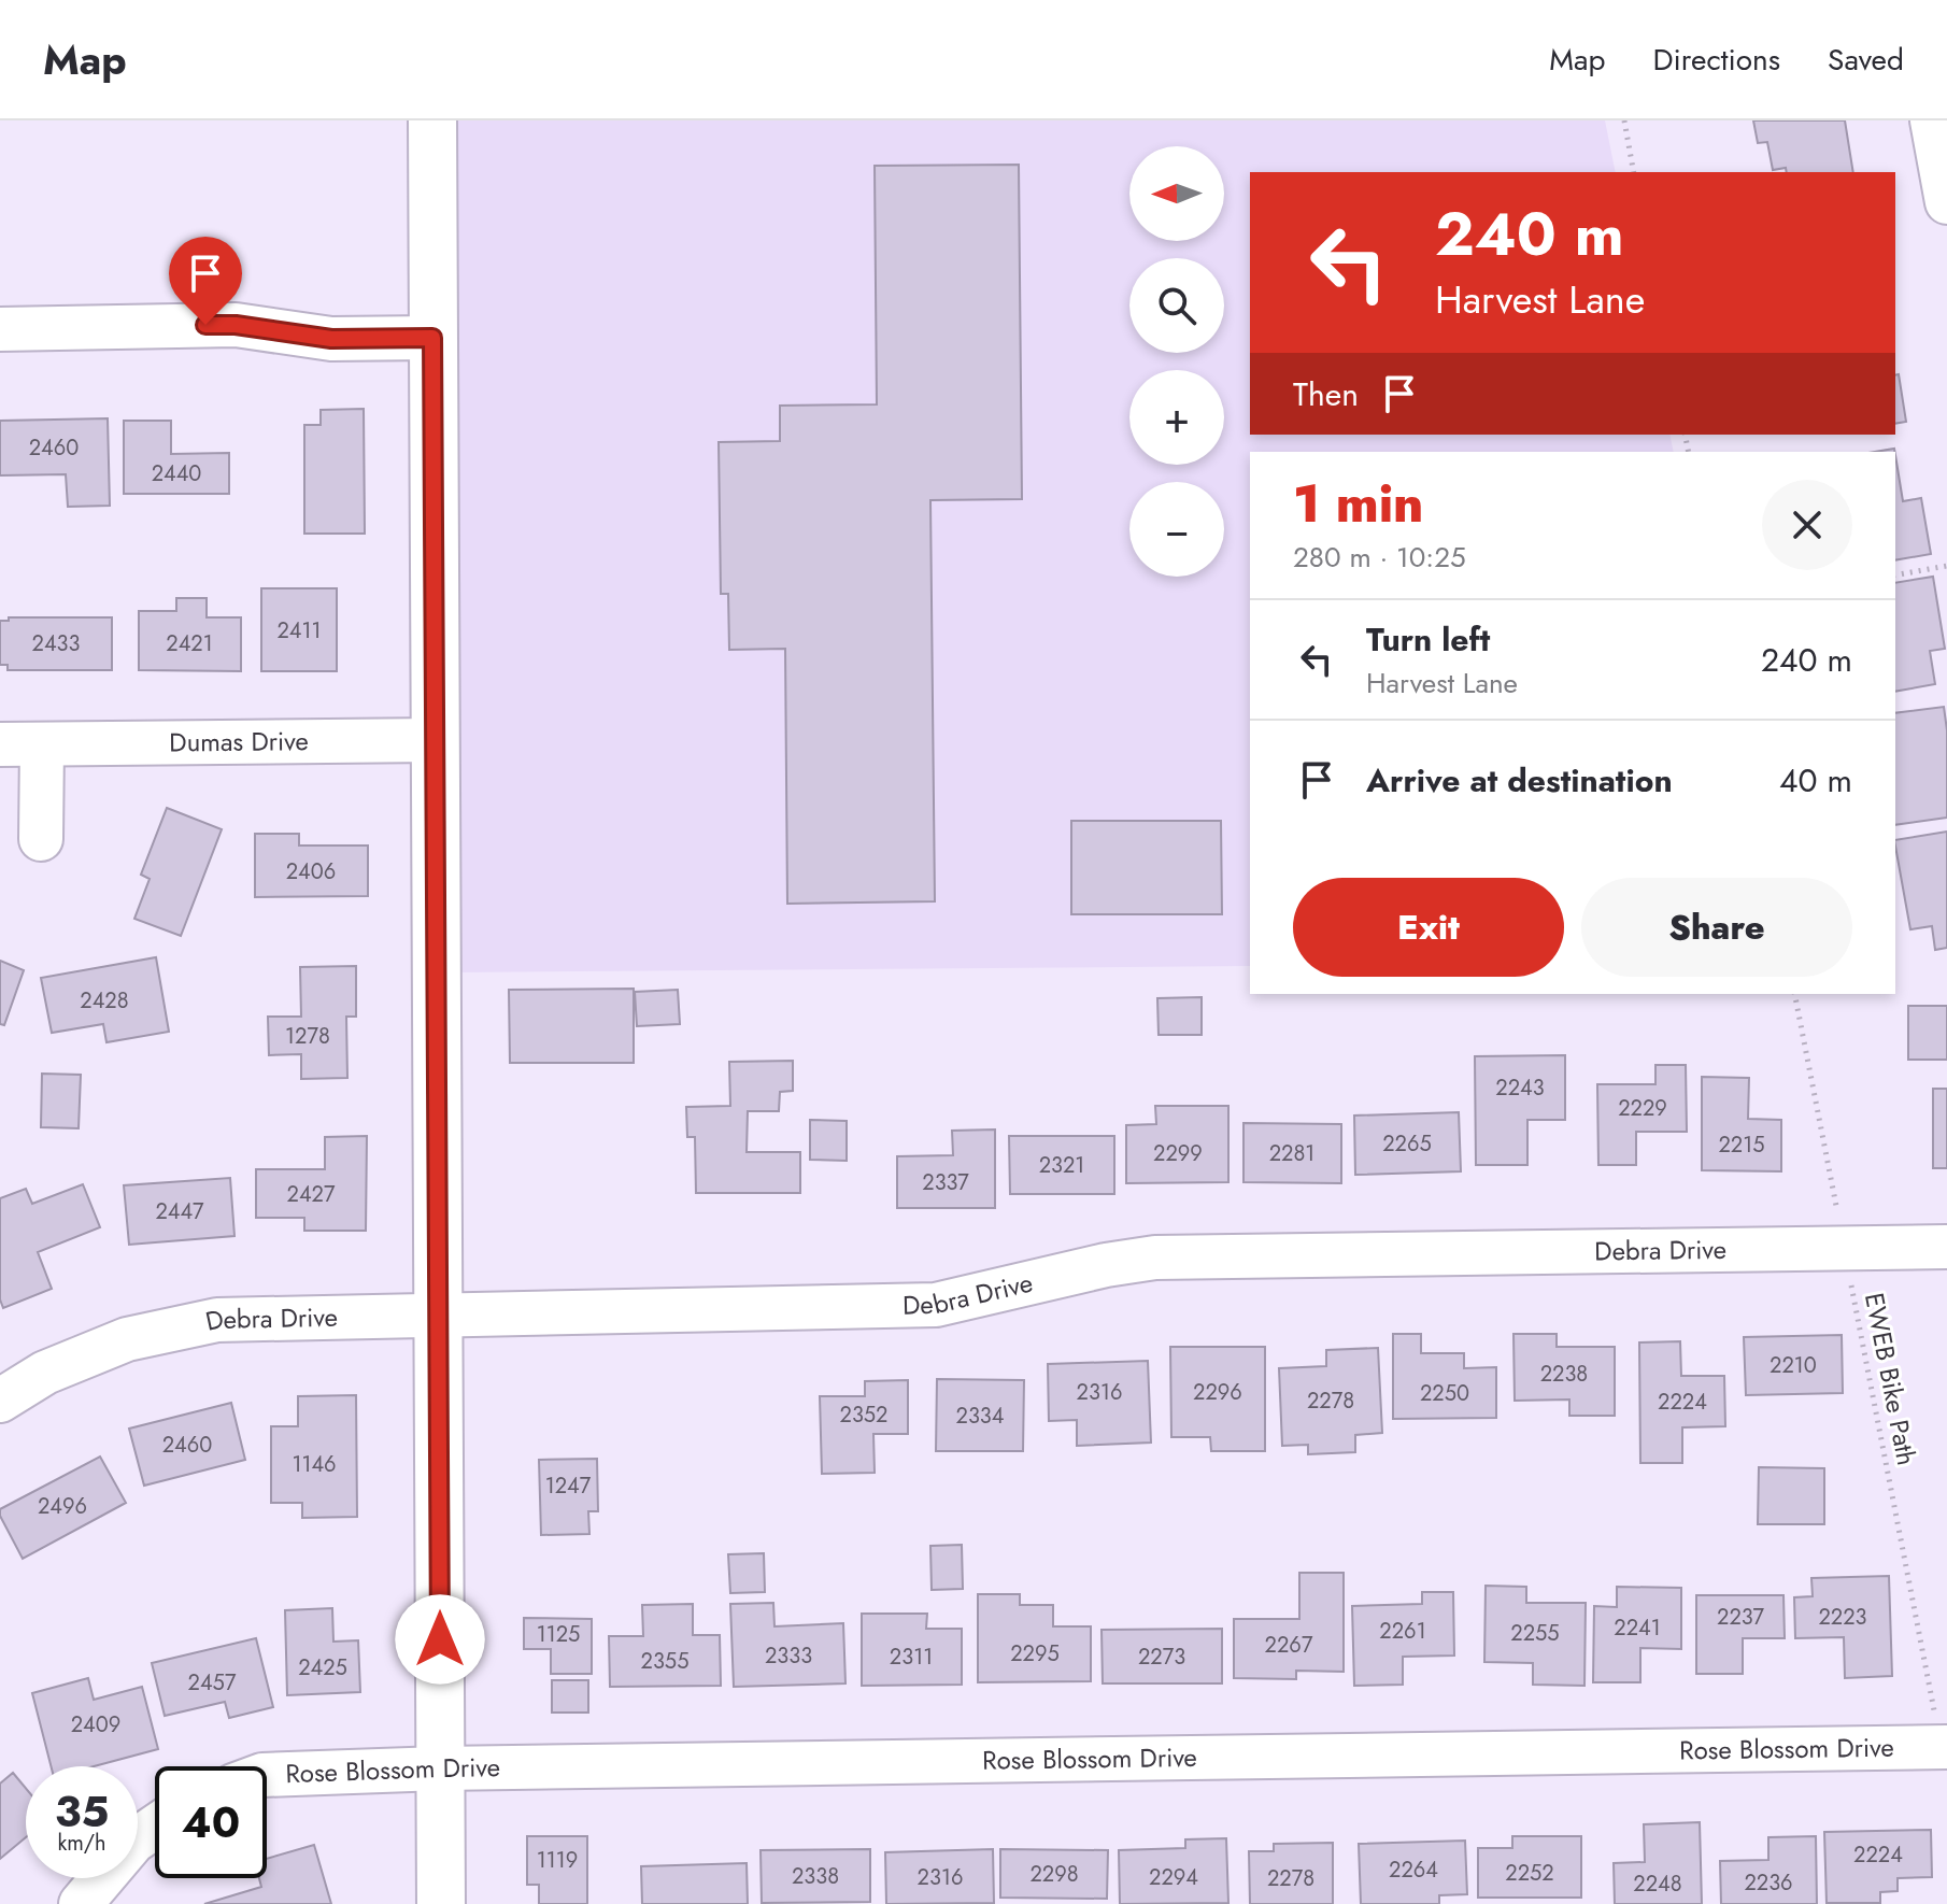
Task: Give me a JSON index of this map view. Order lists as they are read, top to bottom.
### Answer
{
  "streets": {
    "street": ["Dumas Drive", "Debra Drive", "Rose Blossom Drive"],
    "path": ["EWEB Bike Path"]
  },
  "crossings": [
    ["Debra Drive", "EWEB Bike Path"],
    ["EWEB Bike Path", "Rose Blossom Drive"]
  ],
  "house_numbers": [
    "2460",
    "2440",
    "2411",
    "2433",
    "2421",
    "2406",
    "2428",
    "1278",
    "2243",
    "2229",
    "2265",
    "2215",
    "2299",
    "2281",
    "2321",
    "2337",
    "2427",
    "2447",
    "2210",
    "2238",
    "2316",
    "2296",
    "2250",
    "2278",
    "2224",
    "2352",
    "2334",
    "2460",
    "1146",
    "1247",
    "2496",
    "2237",
    "2223",
    "2241",
    "2261",
    "2255",
    "1125",
    "2267",
    "2295",
    "2333",
    "2311",
    "2273",
    "2355",
    "2425",
    "2457",
    "2409",
    "2224",
    "1119",
    "2264",
    "2252",
    "2298",
    "2338",
    "2316",
    "2294",
    "2278",
    "2236",
    "2248"
  ],
  "north": "left",
  "page": {
    "header": "Map",
    "nav": ["Map", "Directions", "Saved"],
    "map_buttons": ["+", "−"],
    "turn": ["240 m", "Harvest Lane"],
    "then": "Then",
    "heading": ["1 min", "280 m · 10:25"],
    "list": [
      {
        "name": "Turn left",
        "note": "Harvest Lane",
        "value": "240 m"
      },
      {
        "name": "Arrive at destination",
        "value": "40 m"
      }
    ],
    "buttons": ["Exit", "Share"],
    "speed": "35 km/h",
    "limit": "40"
  }
}
